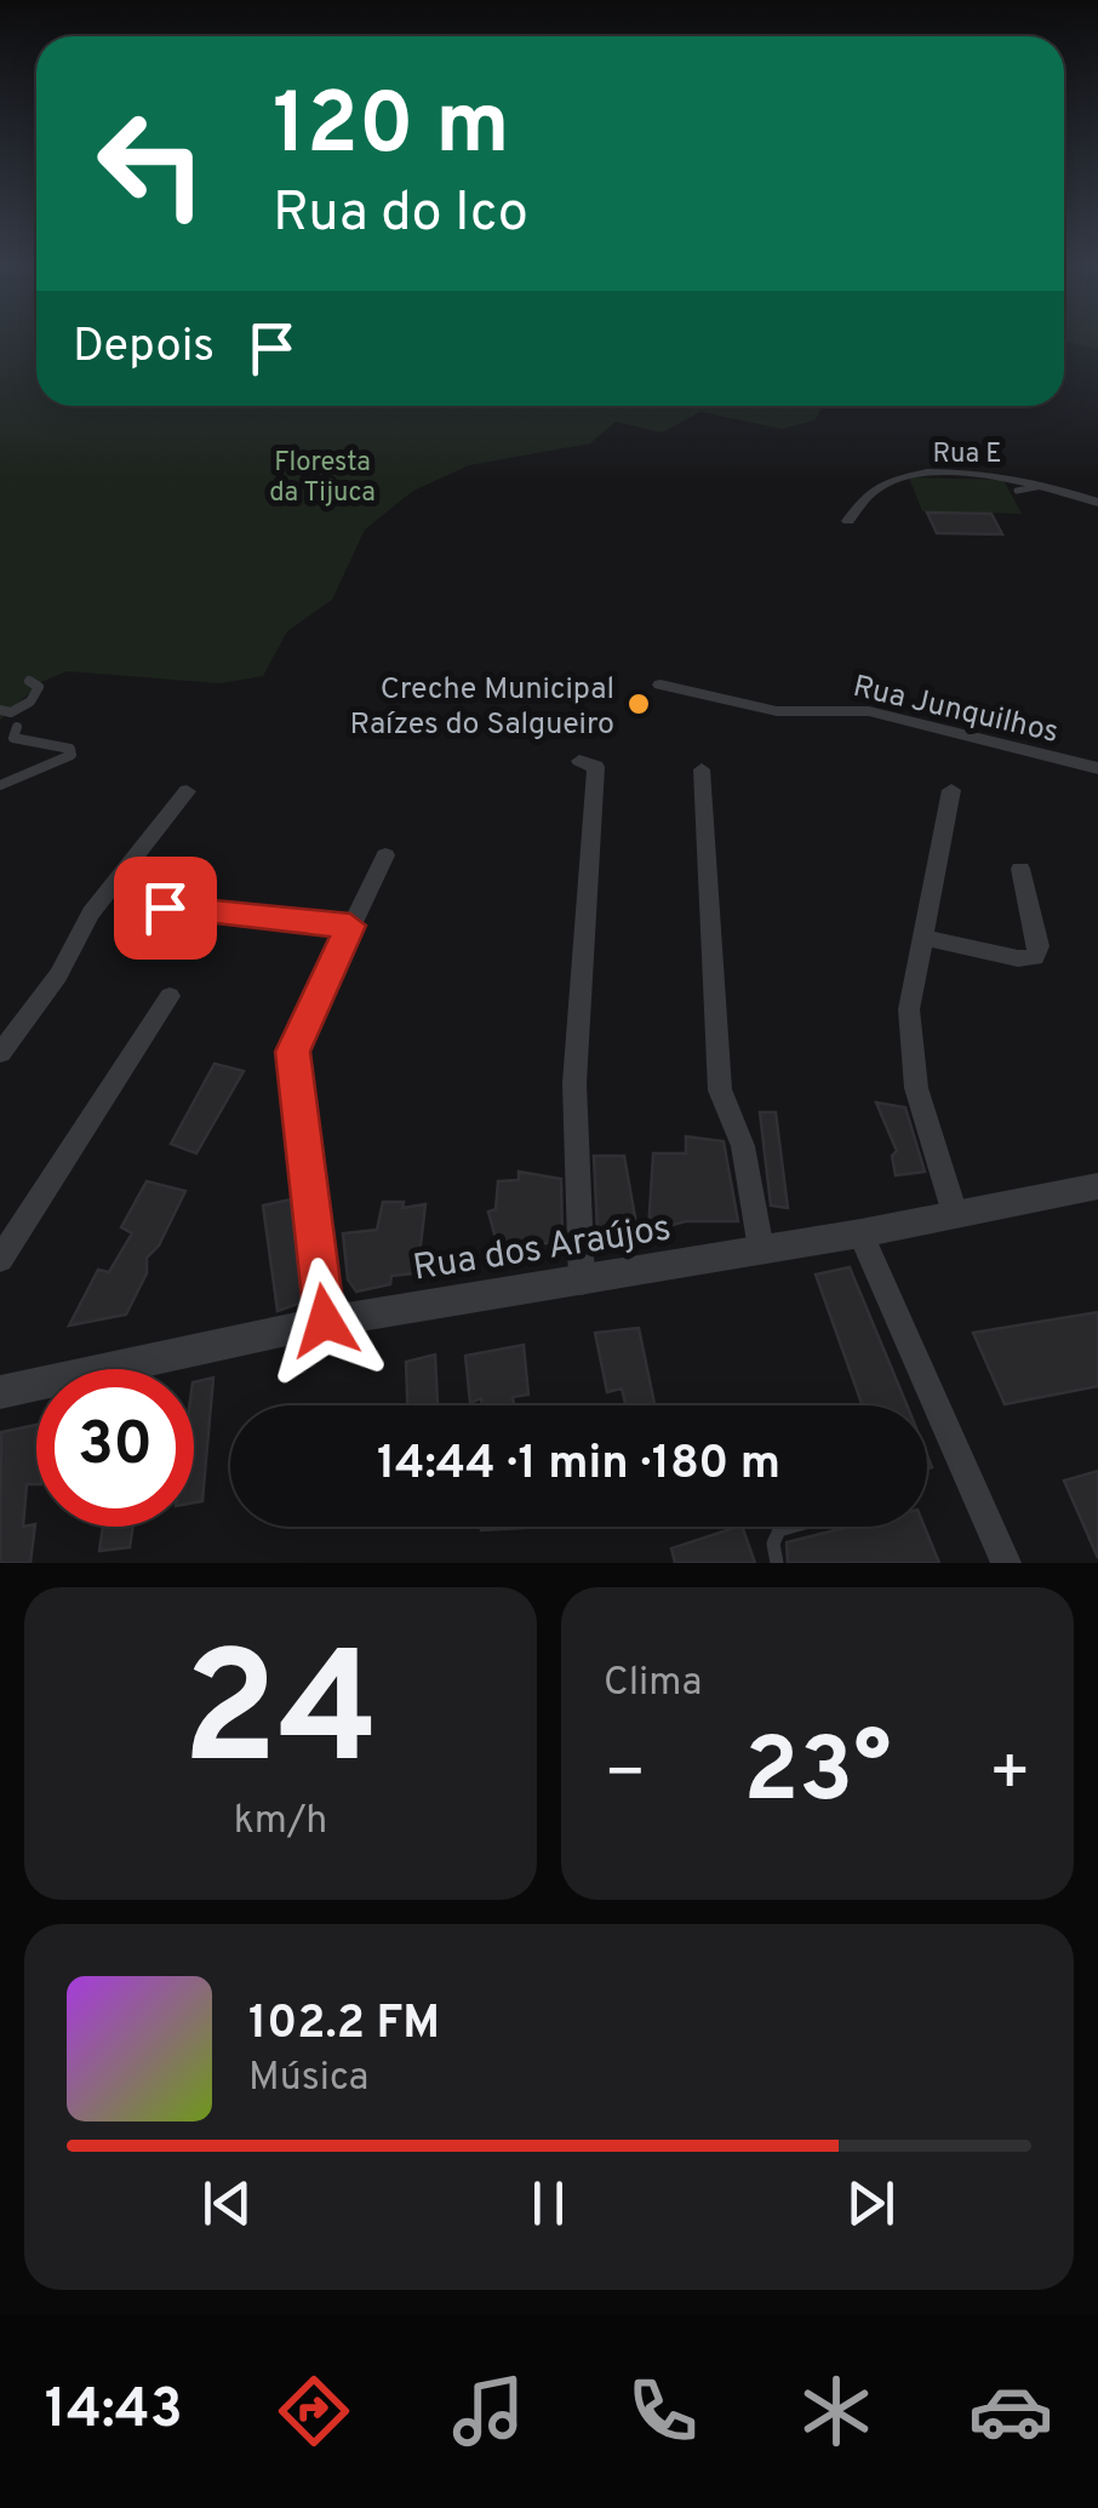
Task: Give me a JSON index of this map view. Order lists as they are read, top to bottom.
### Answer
{
  "streets": {
    "street": ["Rua E", "Rua Junquilhos", "Rua dos Araújos"]
  },
  "parks": ["Floresta da Tijuca"],
  "places": ["Creche Municipal Raízes do Salgueiro"],
  "page": {
    "turn": ["120 m", "Rua do Ico"],
    "then": "Depois",
    "limit": "30",
    "trip": "14:44 · 1 min · 180 m",
    "tile": [
      ["24", "km/h"],
      "Clima"
    ],
    "heat": ["−", "23°", "+"],
    "song": ["102.2 FM", "Música"],
    "tabs": "14:43"
  }
}
